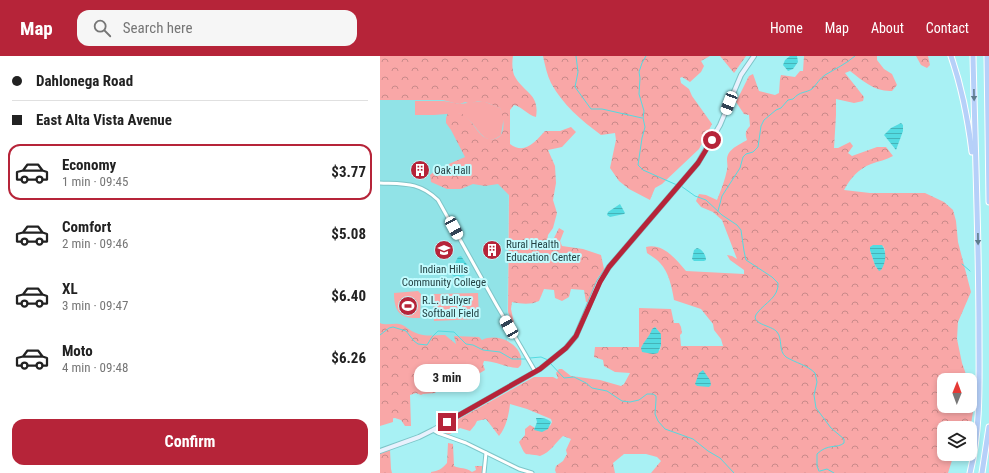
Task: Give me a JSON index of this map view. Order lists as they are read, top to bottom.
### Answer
{
  "places": {
    "building": ["Oak Hall", "Rural Health Education Center"],
    "school or university": ["Indian Hills Community College"],
    "sports": ["R.L. Hellyer Softball Field"]
  },
  "north": "top",
  "page": {
    "header": "Map",
    "search": "Search here",
    "nav": [
      "Home",
      "Map",
      "About",
      "Contact"
    ],
    "banner": ["Dahlonega Road", "East Alta Vista Avenue"],
    "list": [
      {
        "name": "Economy",
        "note": "1 min · 09:45",
        "value": "$3.77"
      },
      {
        "name": "Comfort",
        "note": "2 min · 09:46",
        "value": "$5.08"
      },
      {
        "name": "XL",
        "note": "3 min · 09:47",
        "value": "$6.40"
      },
      {
        "name": "Moto",
        "note": "4 min · 09:48",
        "value": "$6.26"
      }
    ],
    "bubble": "3 min",
    "buttons": "Confirm"
  }
}
